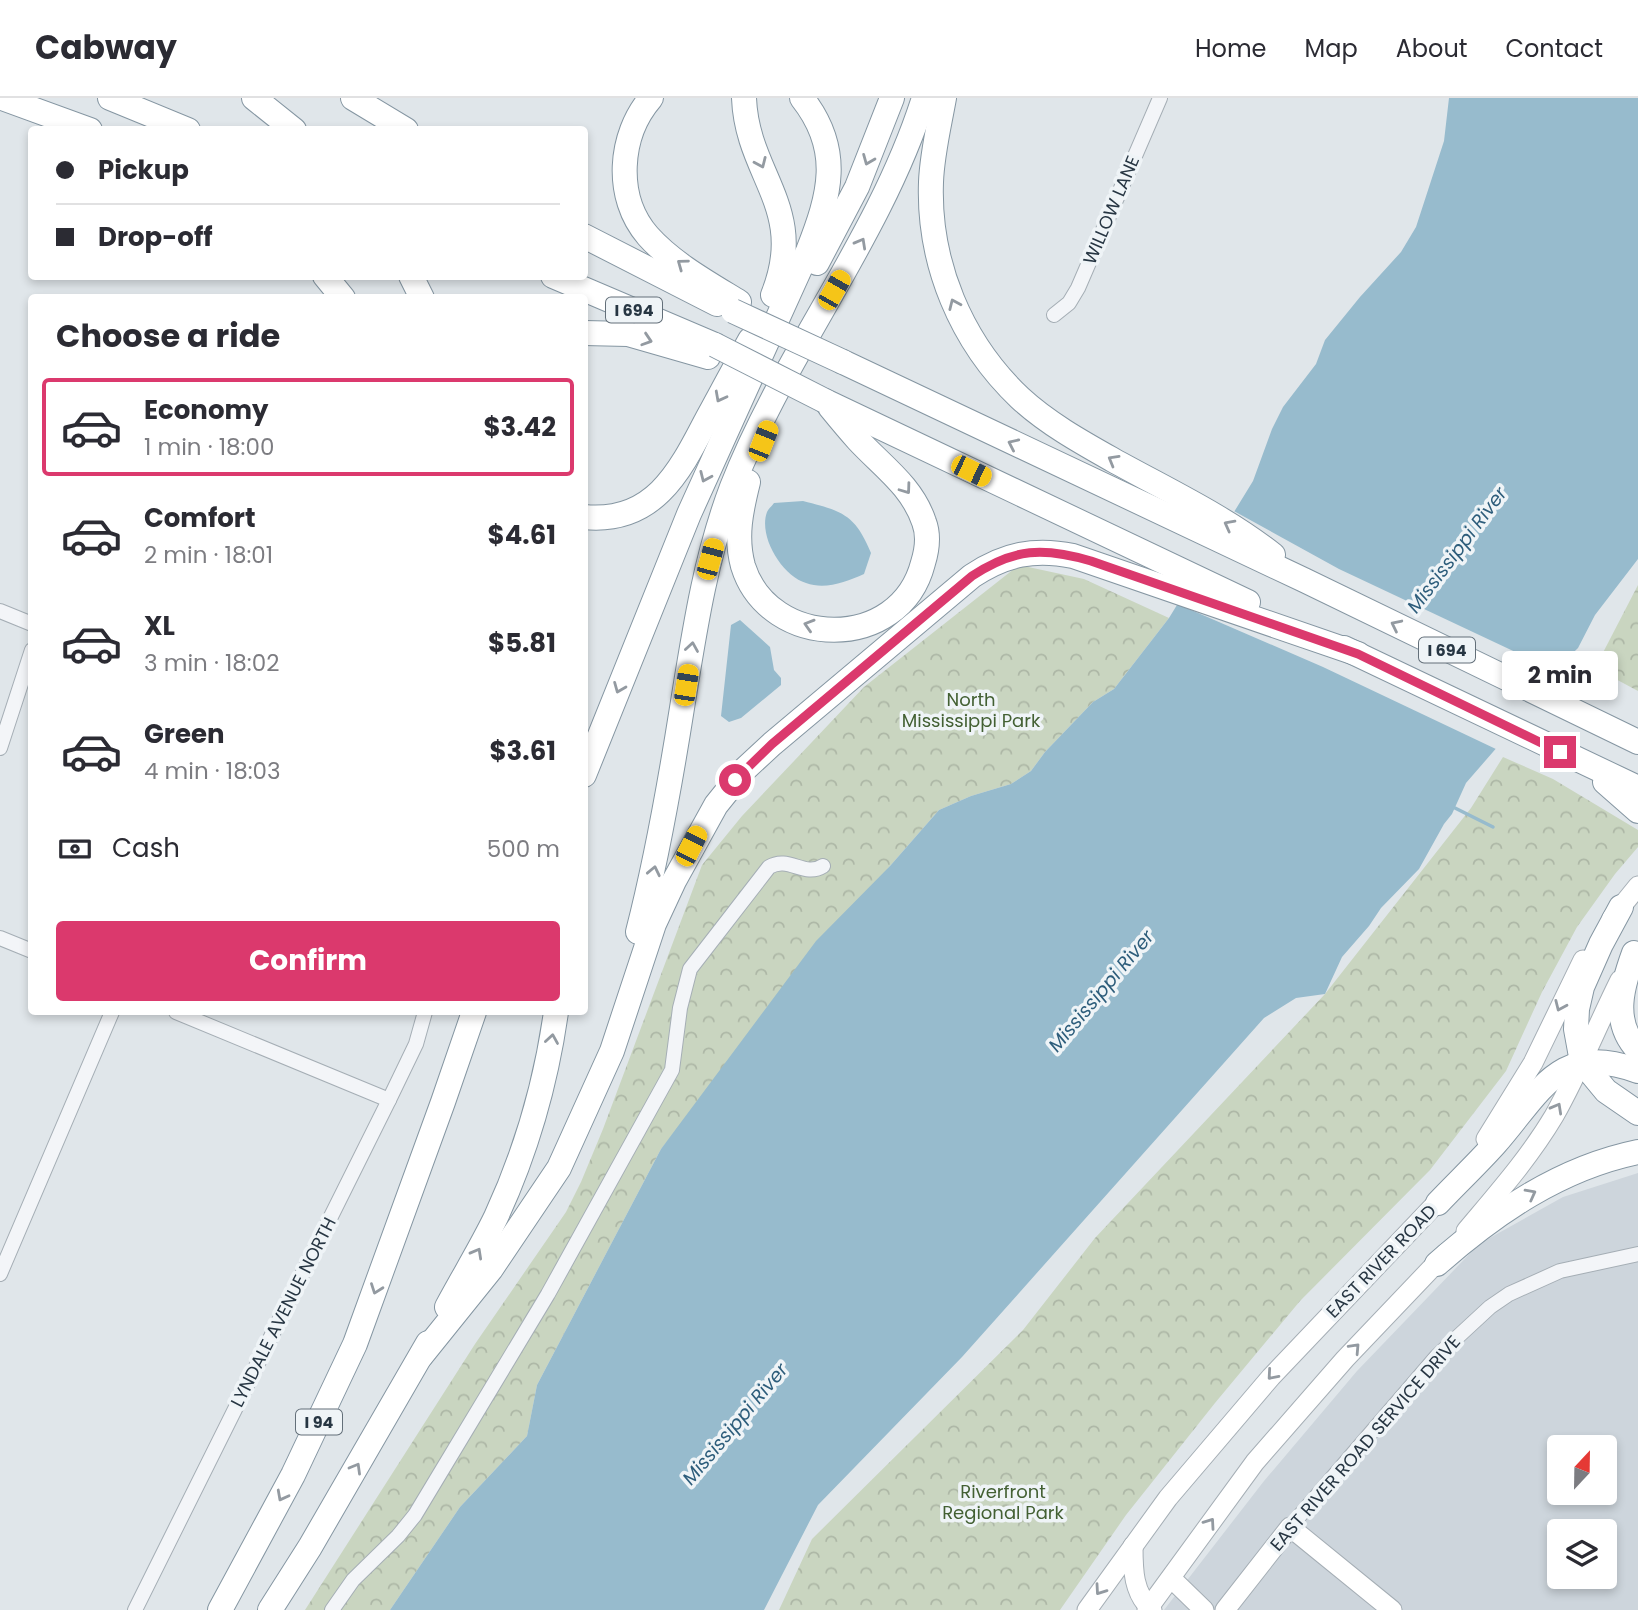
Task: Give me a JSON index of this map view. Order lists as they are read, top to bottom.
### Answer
{
  "streets": {
    "highway": ["I 694", "I 94"],
    "street": [
      "WILLOW LANE",
      "EAST RIVER ROAD",
      "LYNDALE AVENUE NORTH",
      "EAST RIVER ROAD SERVICE DRIVE"
    ]
  },
  "water": ["Mississippi River"],
  "parks": ["North Mississippi Park", "Riverfront Regional Park"],
  "north": "top",
  "page": {
    "header": "Cabway",
    "nav": [
      "Home",
      "Map",
      "About",
      "Contact"
    ],
    "banner": ["Pickup", "Drop-off"],
    "heading": "Choose a ride",
    "list": [
      {
        "name": "Economy",
        "note": "1 min · 18:00",
        "value": "$3.42"
      },
      {
        "name": "Comfort",
        "note": "2 min · 18:01",
        "value": "$4.61"
      },
      {
        "name": "XL",
        "note": "3 min · 18:02",
        "value": "$5.81"
      },
      {
        "name": "Green",
        "note": "4 min · 18:03",
        "value": "$3.61"
      }
    ],
    "bubble": "2 min",
    "pay": ["Cash", "500 m"],
    "buttons": "Confirm"
  }
}
